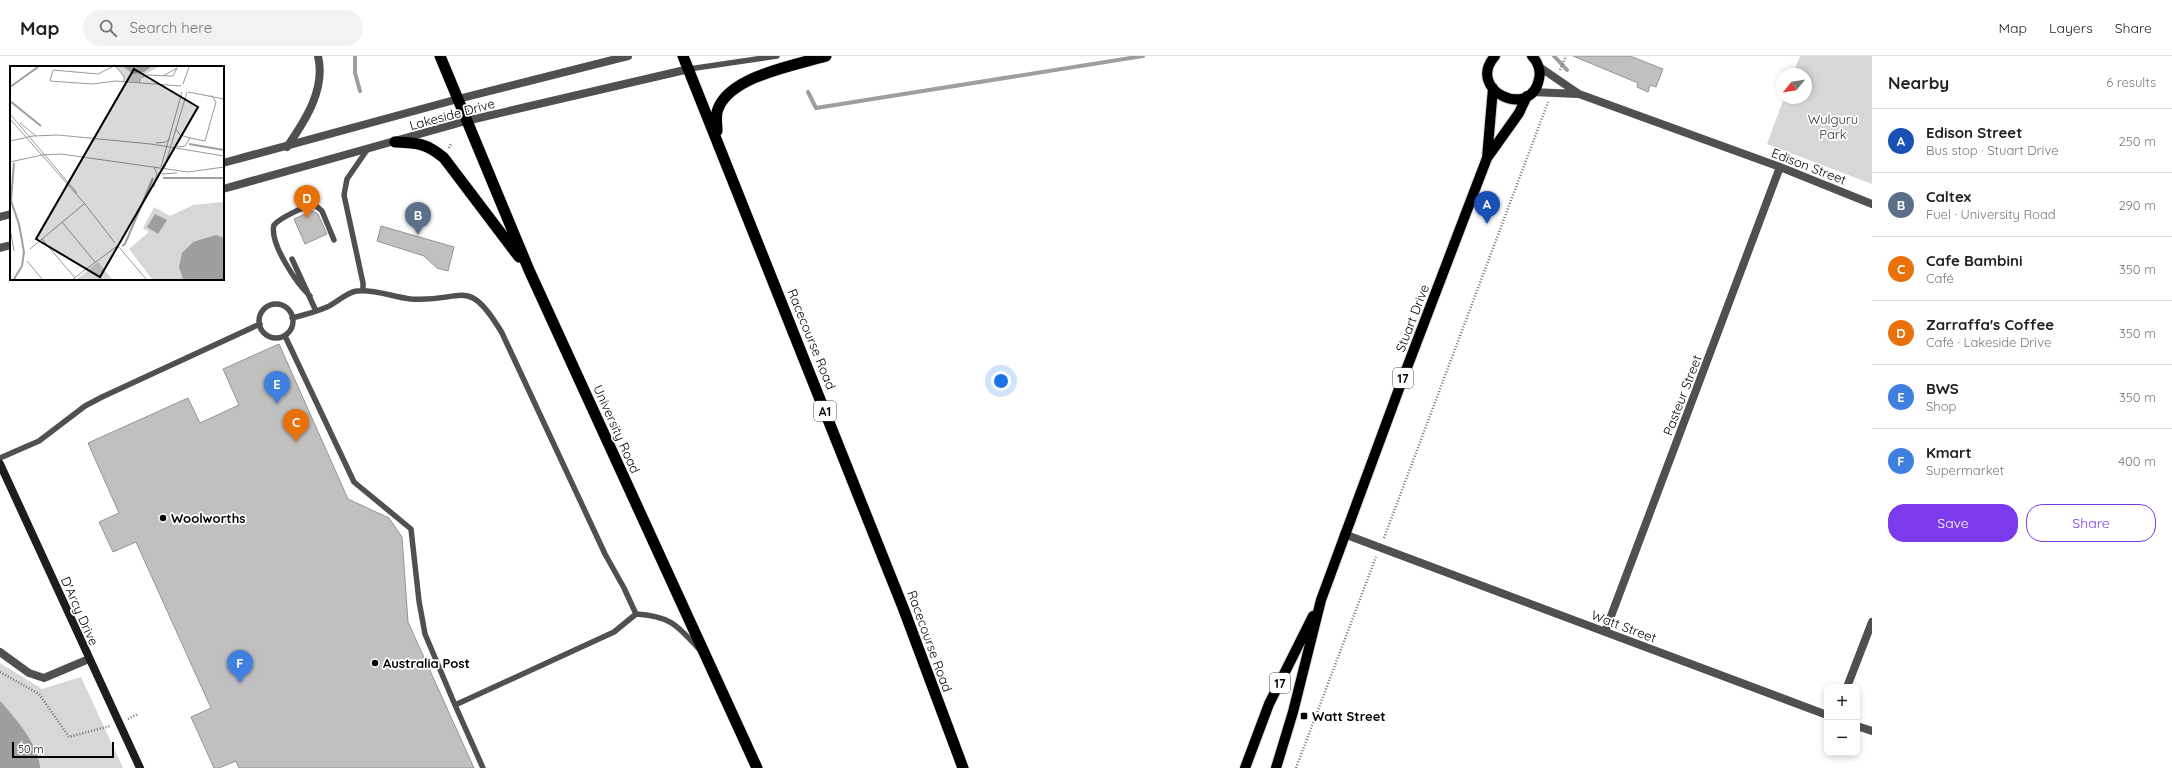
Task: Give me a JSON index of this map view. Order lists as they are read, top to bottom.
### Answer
{
  "streets": {
    "highway": ["Racecourse Road", "A1", "University Road"],
    "main road": ["Stuart Drive", "17", "D'Arcy Drive"],
    "street": [
      "Lakeside Drive",
      "Edison Street",
      "Pasteur Street",
      "Watt Street"
    ]
  },
  "crossings": [
    ["Lakeside Drive", "Racecourse Road"],
    ["Lakeside Drive", "University Road"],
    ["Edison Street", "Stuart Drive"],
    ["Edison Street", "Pasteur Street"],
    ["Stuart Drive", "17"],
    ["Stuart Drive", "Watt Street"],
    ["Pasteur Street", "Watt Street"]
  ],
  "parks": ["Wulguru Park"],
  "places": {
    "other": ["Woolworths", "Australia Post"],
    "transit": ["Watt Street"]
  },
  "scale_bar": "50 m",
  "north": "bottom left",
  "page": {
    "header": "Map",
    "search": "Search here",
    "nav": ["Map", "Layers", "Share"],
    "heading": ["Nearby", "6 results"],
    "list": [
      {
        "mark": "A",
        "name": "Edison Street",
        "note": "Bus stop · Stuart Drive",
        "value": "250 m"
      },
      {
        "mark": "B",
        "name": "Caltex",
        "note": "Fuel · University Road",
        "value": "290 m"
      },
      {
        "mark": "C",
        "name": "Cafe Bambini",
        "note": "Café",
        "value": "350 m"
      },
      {
        "mark": "D",
        "name": "Zarraffa's Coffee",
        "note": "Café · Lakeside Drive",
        "value": "350 m"
      },
      {
        "mark": "E",
        "name": "BWS",
        "note": "Shop",
        "value": "350 m"
      },
      {
        "mark": "F",
        "name": "Kmart",
        "note": "Supermarket",
        "value": "400 m"
      }
    ],
    "pins": [
      "D",
      "A",
      "B",
      "E",
      "C",
      "F"
    ],
    "buttons": ["Save", "Share"],
    "map_buttons": ["+", "−"],
    "scale": "50 m"
  }
}
